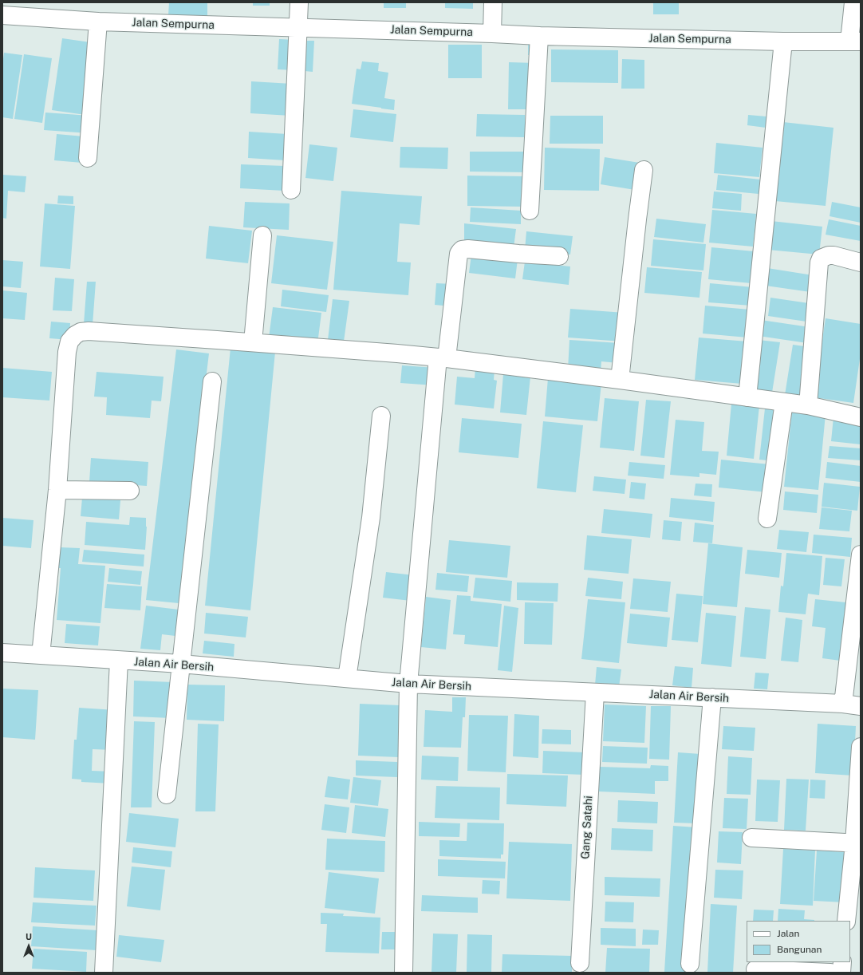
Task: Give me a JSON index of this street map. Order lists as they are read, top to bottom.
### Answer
{
  "streets": {
    "street": ["Jalan Sempurna", "Jalan Air Bersih", "Gang Satahi"]
  },
  "crossings": [
    ["Jalan Air Bersih", "Gang Satahi"]
  ],
  "legend": ["Jalan", "Bangunan"],
  "north": "top"
}
